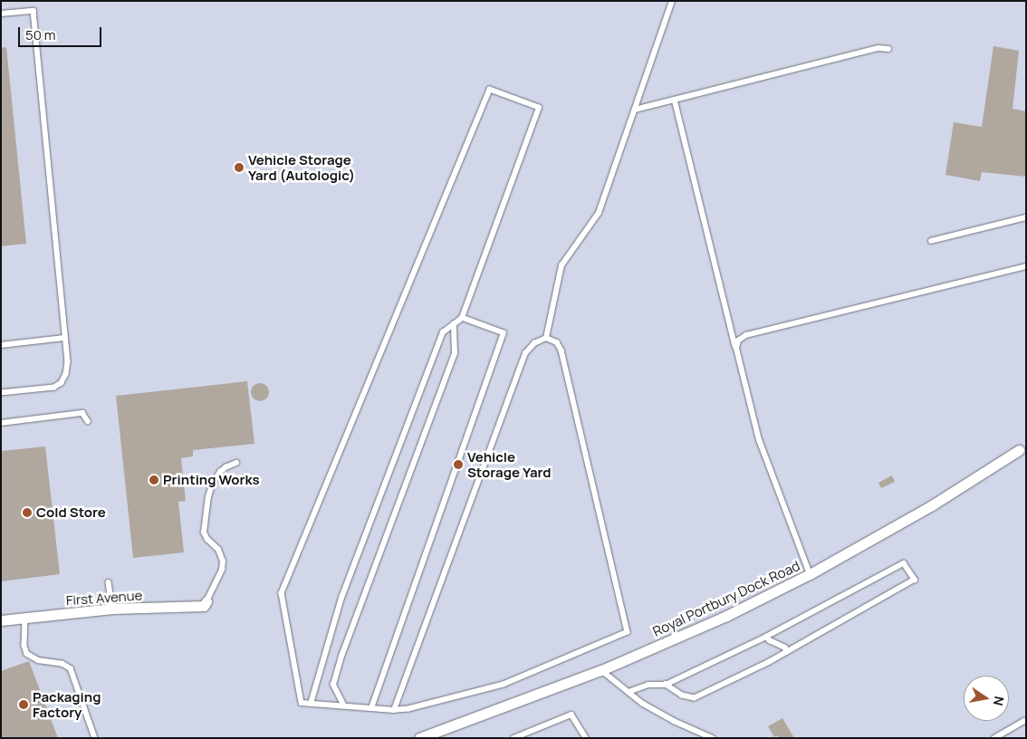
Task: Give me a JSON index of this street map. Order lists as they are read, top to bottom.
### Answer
{
  "streets": {
    "street": ["First Avenue", "Royal Portbury Dock Road"]
  },
  "places": [
    "Vehicle Storage Yard (Autologic)",
    "Vehicle Storage Yard",
    "Printing Works",
    "Cold Store",
    "Packaging Factory"
  ],
  "scale_bar": "50 m",
  "north": "right"
}
